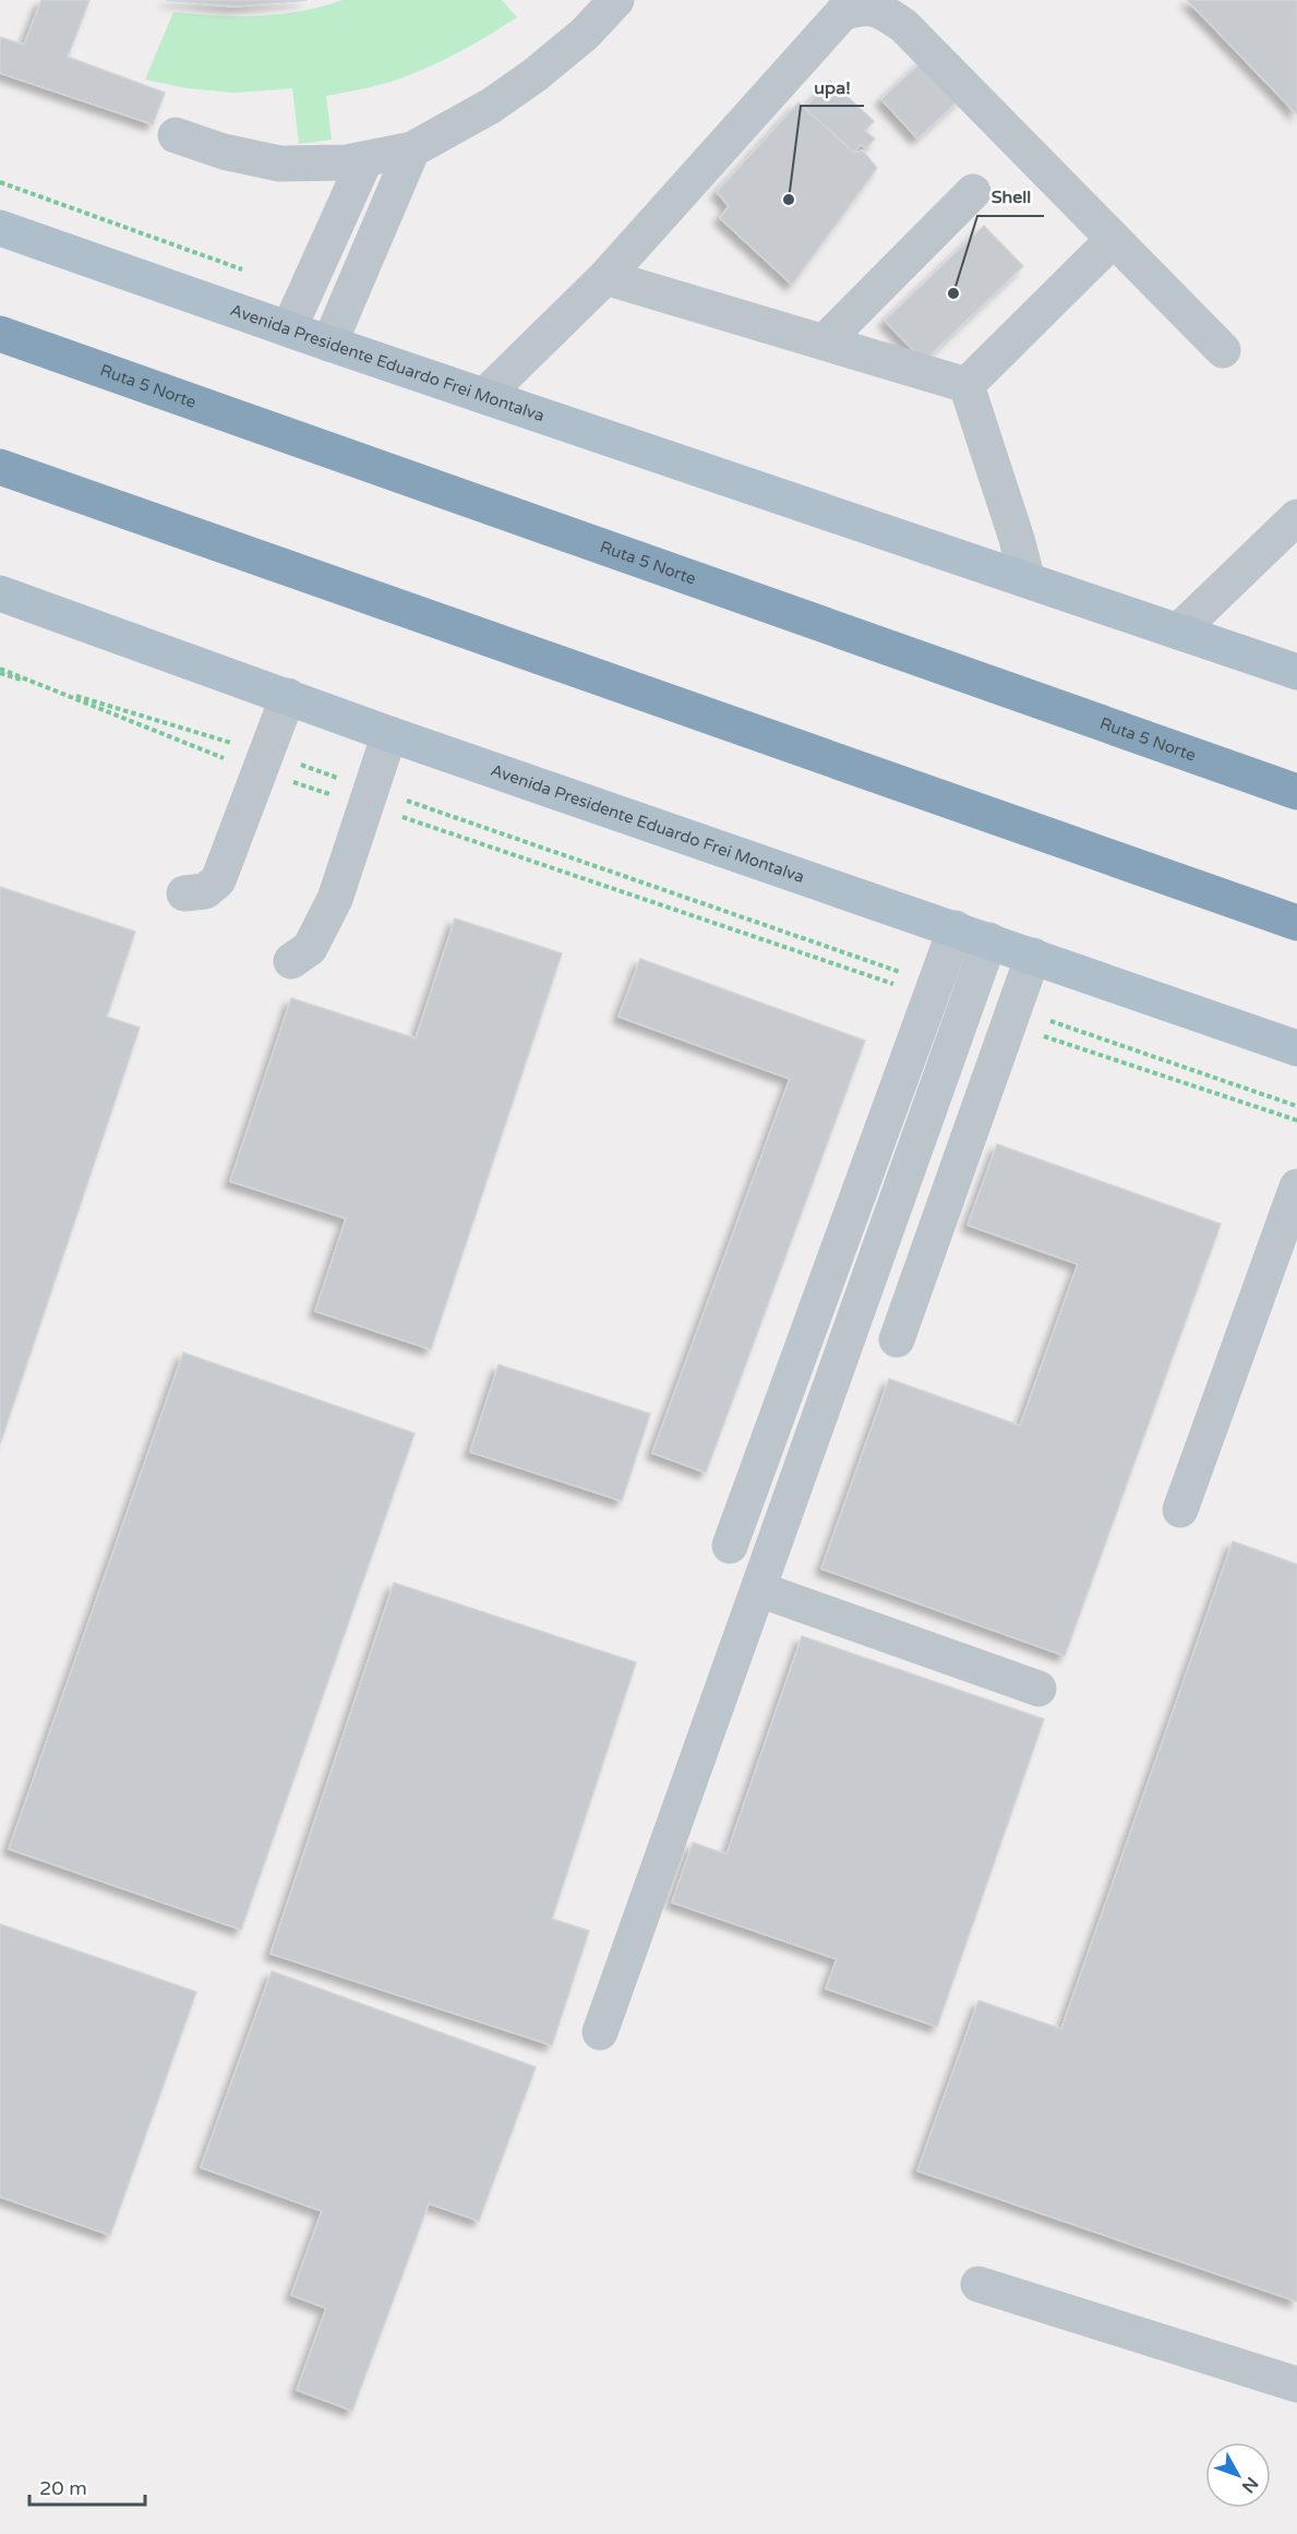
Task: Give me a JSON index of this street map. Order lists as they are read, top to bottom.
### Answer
{
  "streets": {
    "highway": ["Ruta 5 Norte"],
    "main road": ["Avenida Presidente Eduardo Frei Montalva"]
  },
  "places": ["upa!", "Shell"],
  "scale_bar": "20 m",
  "north": "bottom right"
}
